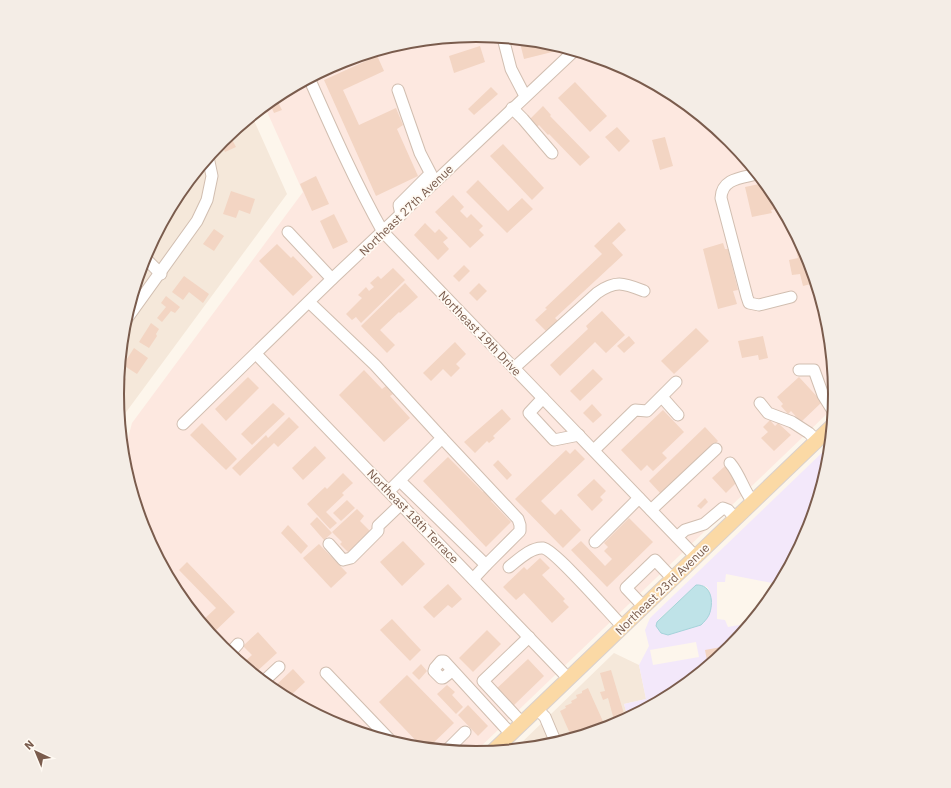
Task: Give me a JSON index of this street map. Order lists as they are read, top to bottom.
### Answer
{
  "streets": {
    "main road": ["Northeast 23rd Avenue"],
    "street": ["Northeast 27th Avenue", "Northeast 19th Drive", "Northeast 18th Terrace"]
  },
  "crossings": [
    ["Northeast 27th Avenue", "Northeast 19th Drive"],
    ["Northeast 27th Avenue", "Northeast 18th Terrace"],
    ["Northeast 19th Drive", "Northeast 23rd Avenue"],
    ["Northeast 18th Terrace", "Northeast 23rd Avenue"]
  ],
  "north": "top left"
}
